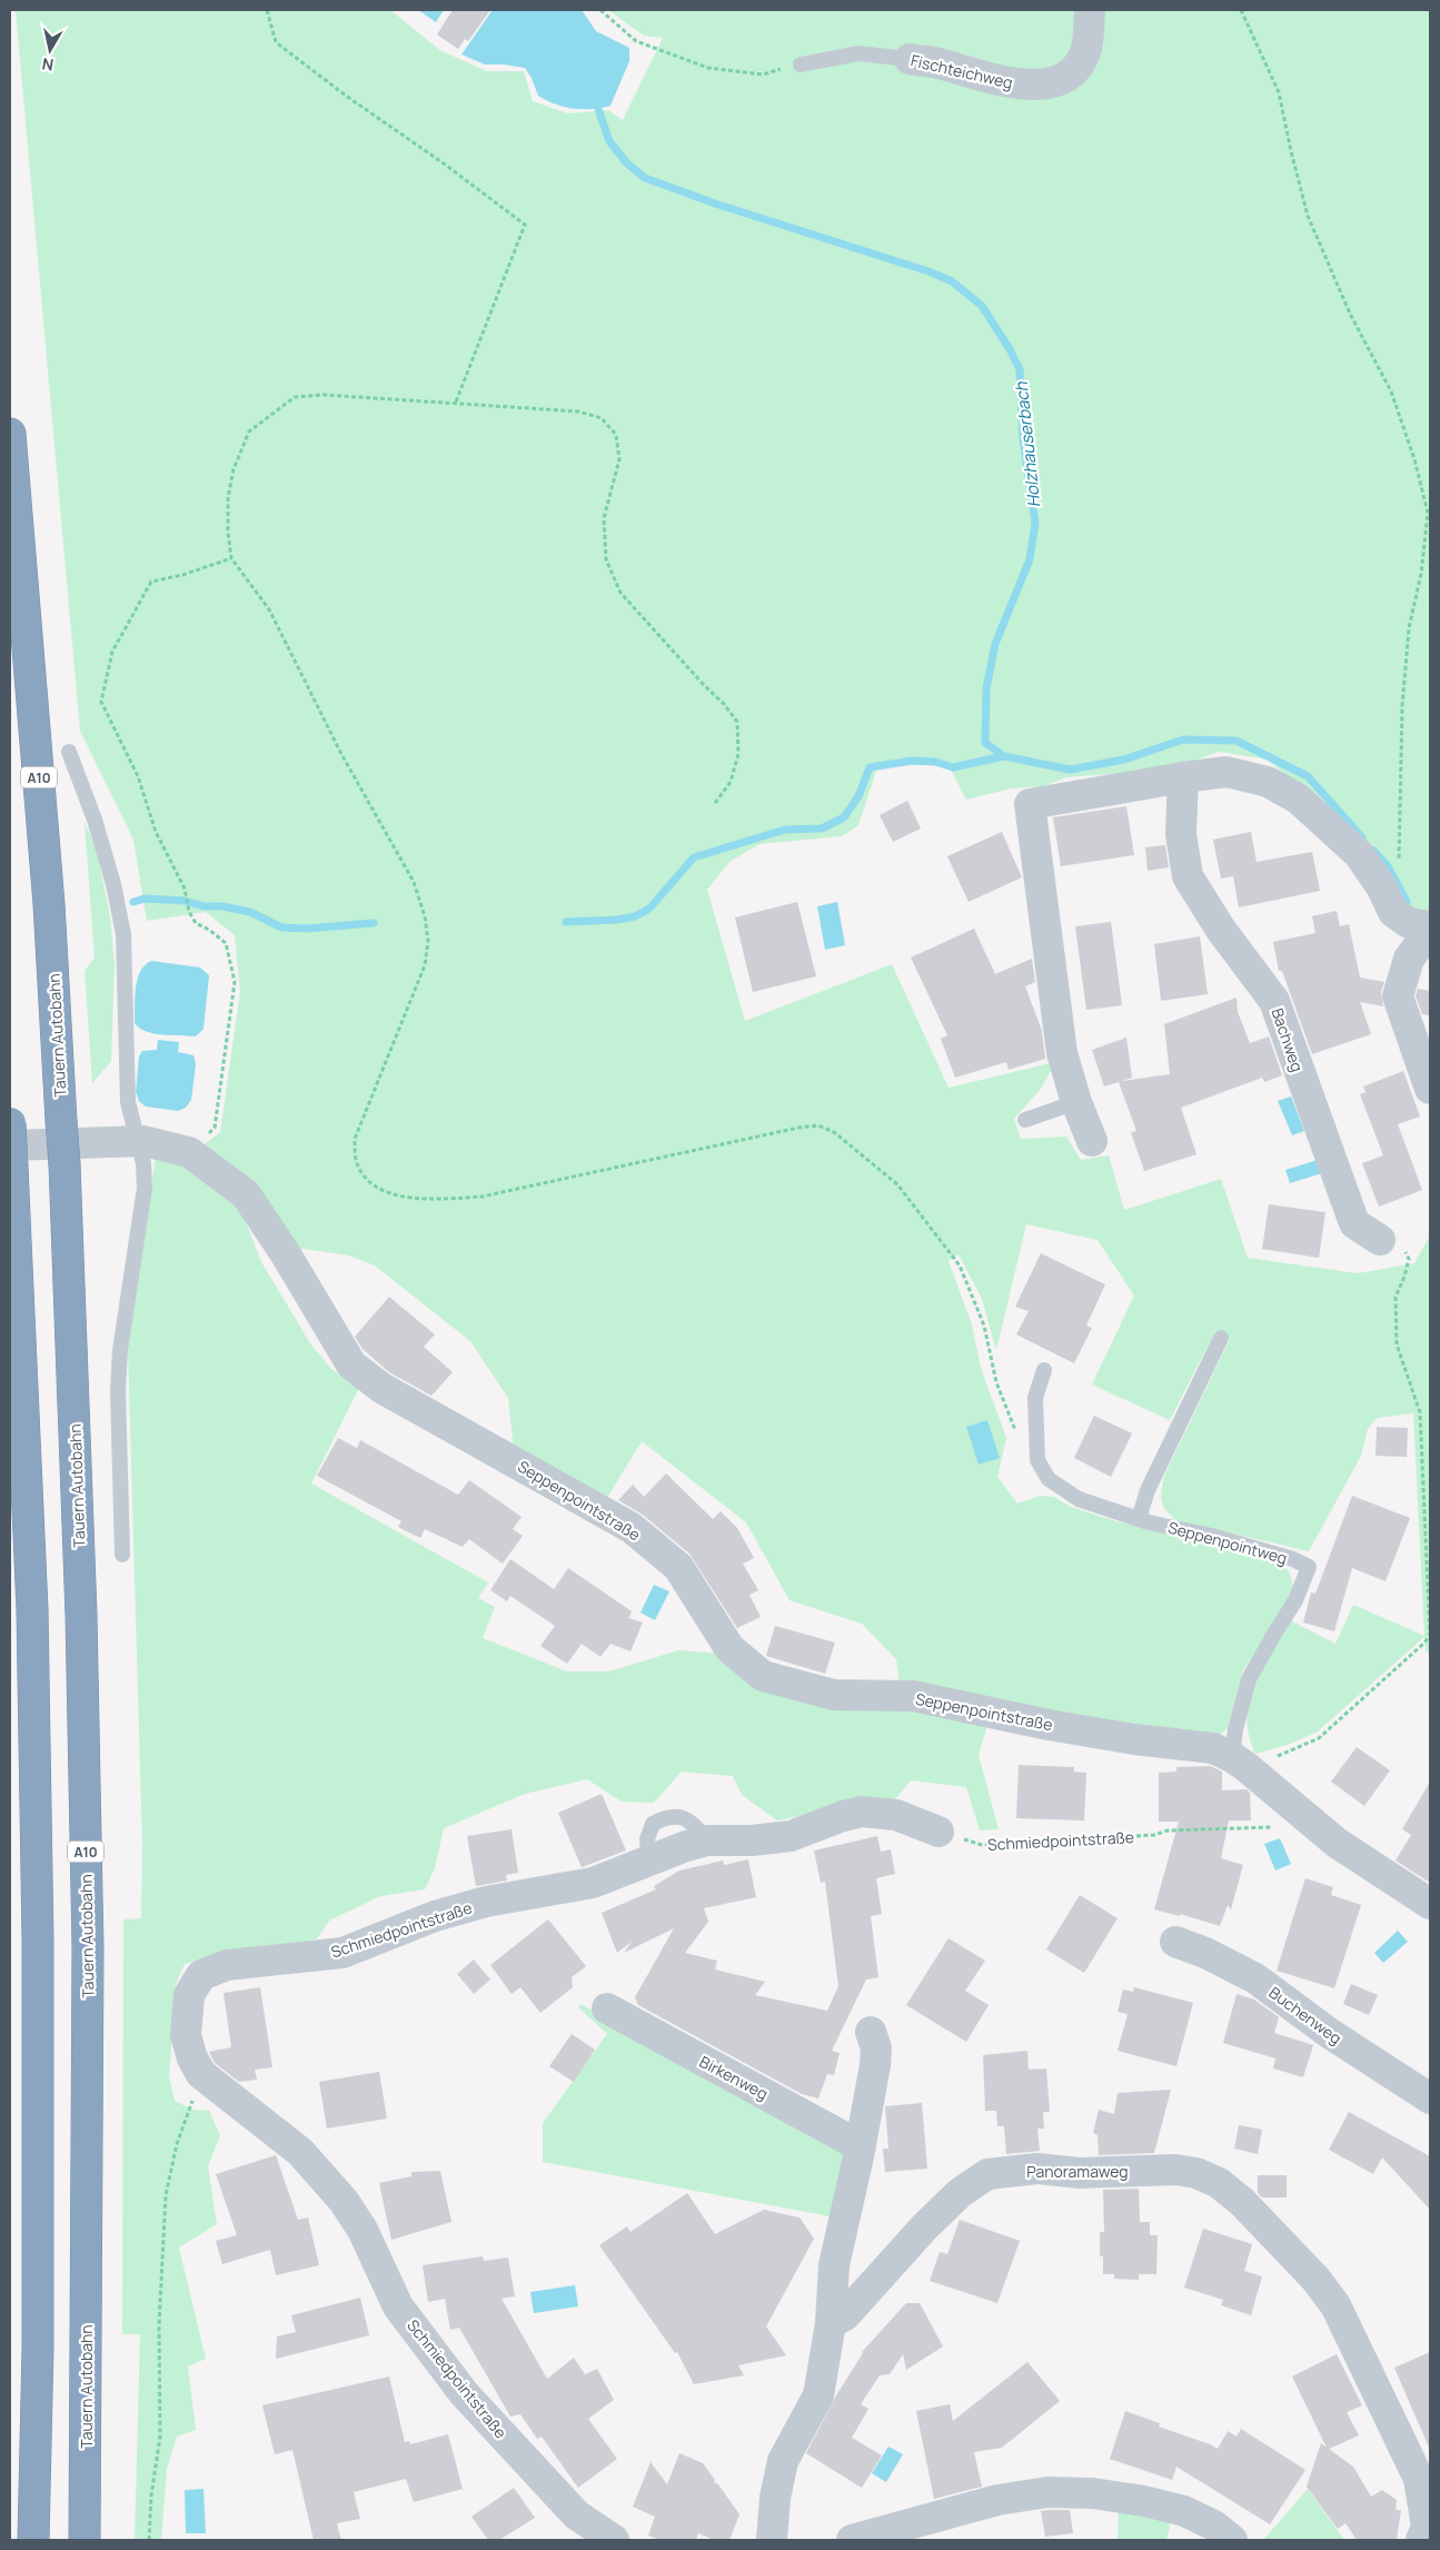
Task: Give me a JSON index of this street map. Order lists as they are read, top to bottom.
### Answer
{
  "streets": {
    "highway": ["A10", "Tauern Autobahn"],
    "street": [
      "Fischteichweg",
      "Bachweg",
      "Seppenpointstraße",
      "Schmiedpointstraße",
      "Buchenweg",
      "Birkenweg",
      "Panoramaweg"
    ],
    "lane": ["Seppenpointweg"]
  },
  "crossings": [
    ["Seppenpointstraße", "Seppenpointweg"],
    ["Seppenpointstraße", "Schmiedpointstraße"]
  ],
  "water": ["Holzhauserbach"],
  "north": "bottom"
}
